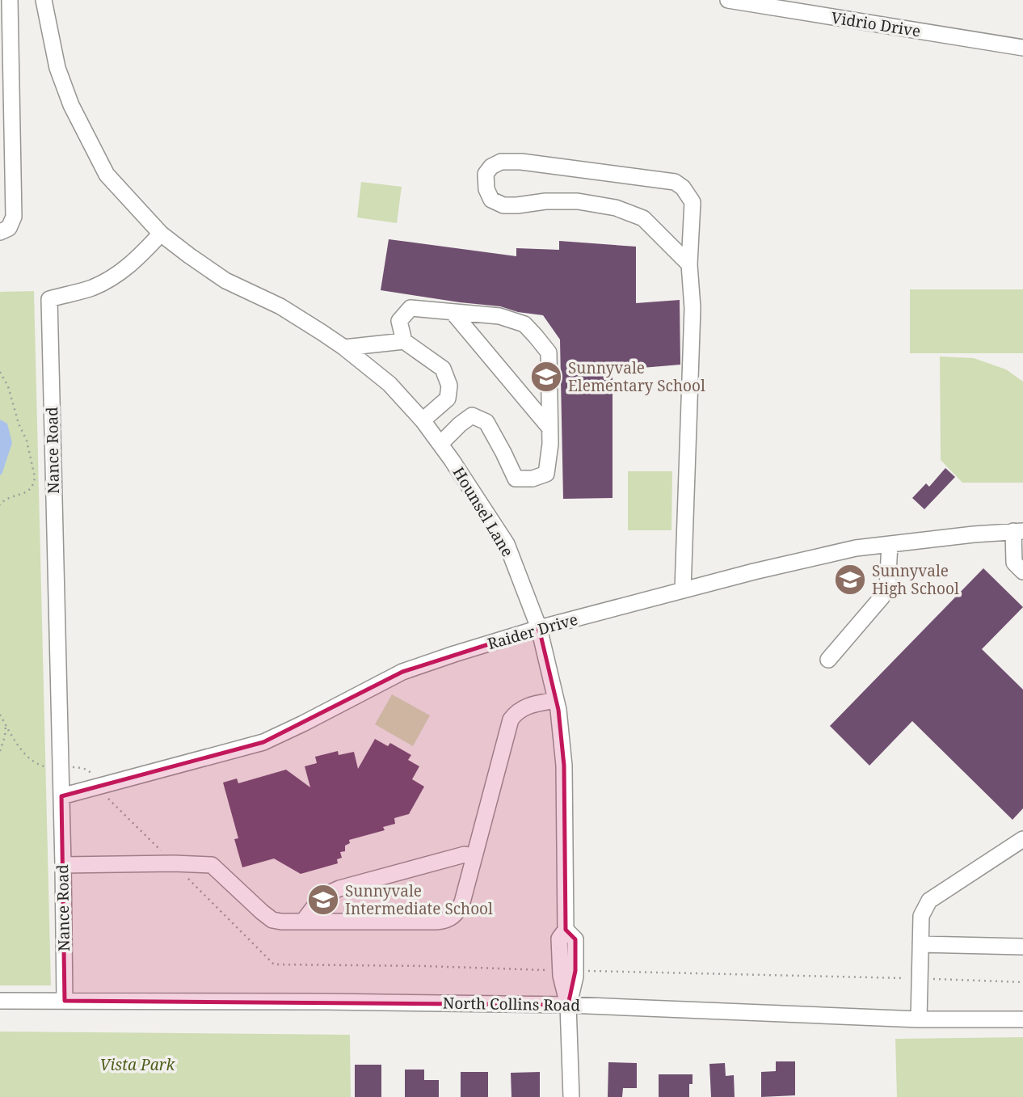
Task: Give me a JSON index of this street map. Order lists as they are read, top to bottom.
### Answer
{
  "streets": {
    "street": [
      "Vidrio Drive",
      "Nance Road",
      "Hounsel Lane",
      "Raider Drive",
      "North Collins Road"
    ]
  },
  "crossings": [
    ["Nance Road", "Hounsel Lane"],
    ["Nance Road", "Raider Drive"],
    ["Nance Road", "North Collins Road"],
    ["Hounsel Lane", "Raider Drive"],
    ["Hounsel Lane", "North Collins Road"]
  ],
  "parks": ["Vista Park"],
  "places": {
    "school or university": ["Sunnyvale Elementary School", "Sunnyvale High School", "Sunnyvale Intermediate School"]
  }
}
